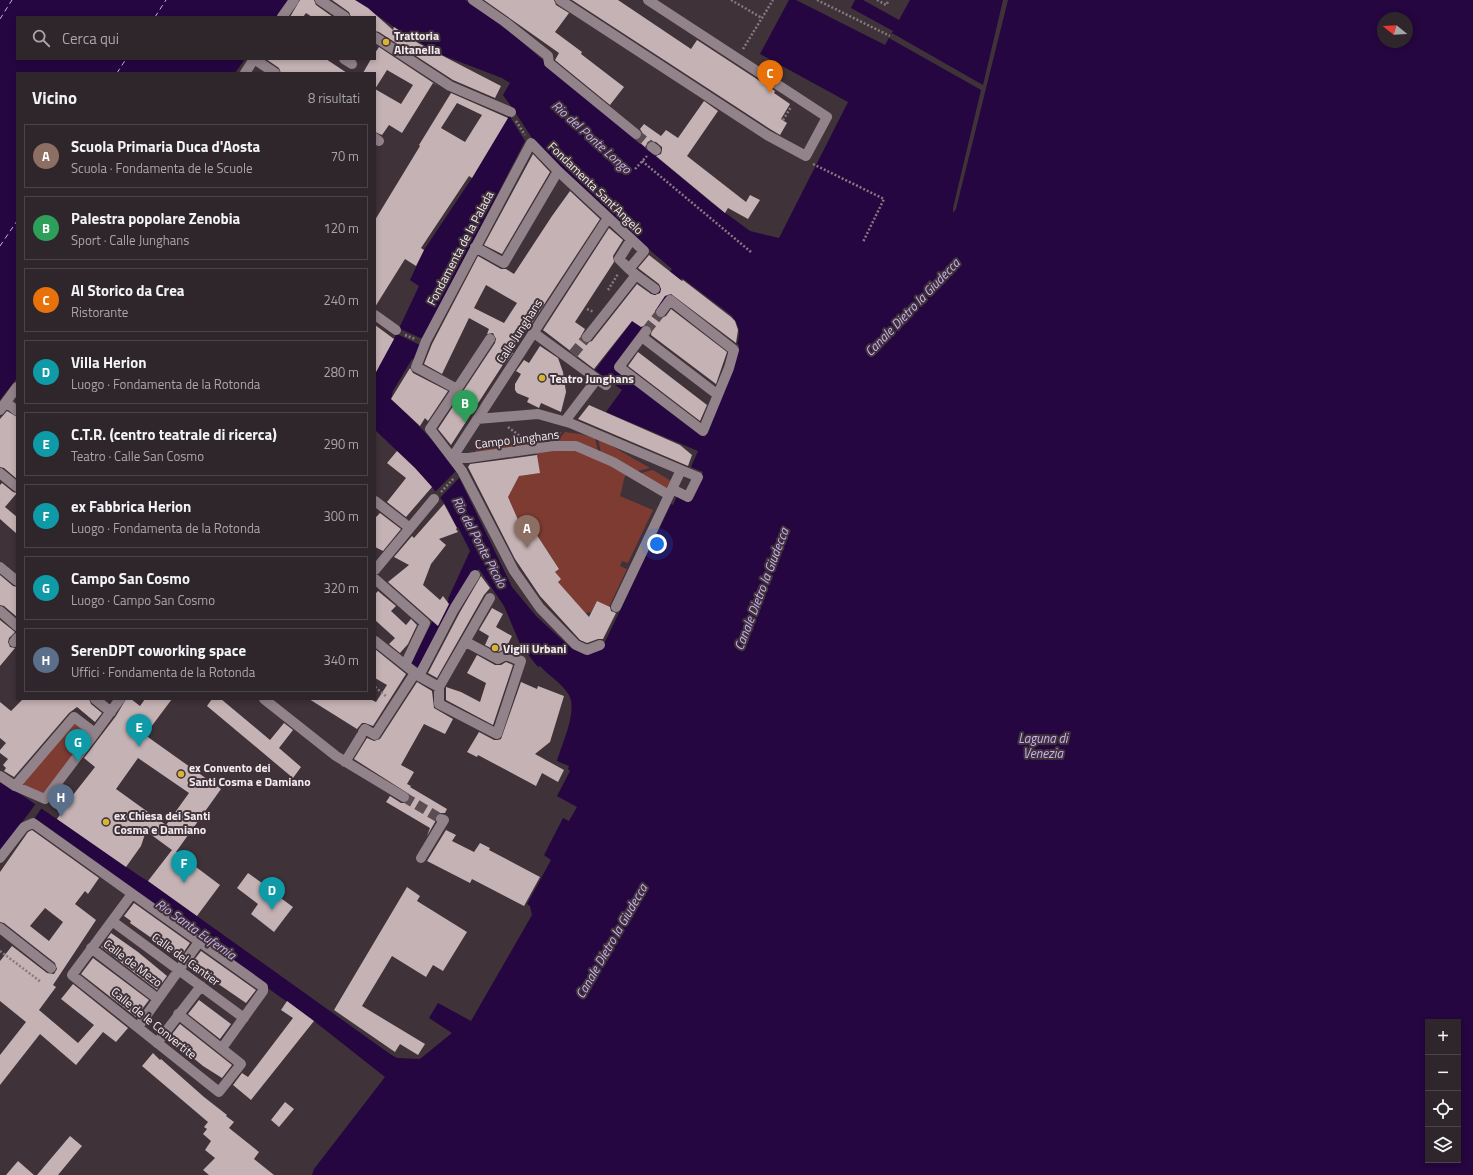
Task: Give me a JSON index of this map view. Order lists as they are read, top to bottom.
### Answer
{
  "streets": {
    "street": [
      "Fondamenta Sant'Angelo",
      "Fondamenta de la Palada",
      "Calle Junghans",
      "Campo Junghans",
      "Calle del Cantier",
      "Calle de Mezo",
      "Calle de le Convertite"
    ]
  },
  "crossings": [
    ["Fondamenta Sant'Angelo", "Fondamenta de la Palada"],
    ["Fondamenta Sant'Angelo", "Calle Junghans"],
    ["Calle Junghans", "Campo Junghans"],
    ["Calle de Mezo", "Calle de le Convertite"]
  ],
  "water": [
    "Rio del Ponte Longo",
    "Canale Dietro la Giudecca",
    "Rio del Ponte Picolo",
    "Laguna di Venezia",
    "Rio Santa Eufemia"
  ],
  "places": [
    "Trattoria Altanella",
    "Teatro Junghans",
    "Vigili Urbani",
    "ex Convento dei Santi Cosma e Damiano",
    "ex Chiesa dei Santi Cosma e Damiano"
  ],
  "north": "left",
  "page": {
    "search": "Cerca qui",
    "pins": [
      "C",
      "B",
      "A",
      "E",
      "G",
      "H",
      "F",
      "D"
    ],
    "heading": ["Vicino", "8 risultati"],
    "list": [
      {
        "mark": "A",
        "name": "Scuola Primaria Duca d'Aosta",
        "note": "Scuola · Fondamenta de le Scuole",
        "value": "70 m"
      },
      {
        "mark": "B",
        "name": "Palestra popolare Zenobia",
        "note": "Sport · Calle Junghans",
        "value": "120 m"
      },
      {
        "mark": "C",
        "name": "Al Storico da Crea",
        "note": "Ristorante",
        "value": "240 m"
      },
      {
        "mark": "D",
        "name": "Villa Herion",
        "note": "Luogo · Fondamenta de la Rotonda",
        "value": "280 m"
      },
      {
        "mark": "E",
        "name": "C.T.R. (centro teatrale di ricerca)",
        "note": "Teatro · Calle San Cosmo",
        "value": "290 m"
      },
      {
        "mark": "F",
        "name": "ex Fabbrica Herion",
        "note": "Luogo · Fondamenta de la Rotonda",
        "value": "300 m"
      },
      {
        "mark": "G",
        "name": "Campo San Cosmo",
        "note": "Luogo · Campo San Cosmo",
        "value": "320 m"
      },
      {
        "mark": "H",
        "name": "SerenDPT coworking space",
        "note": "Uffici · Fondamenta de la Rotonda",
        "value": "340 m"
      }
    ],
    "map_buttons": ["+", "−"]
  }
}
